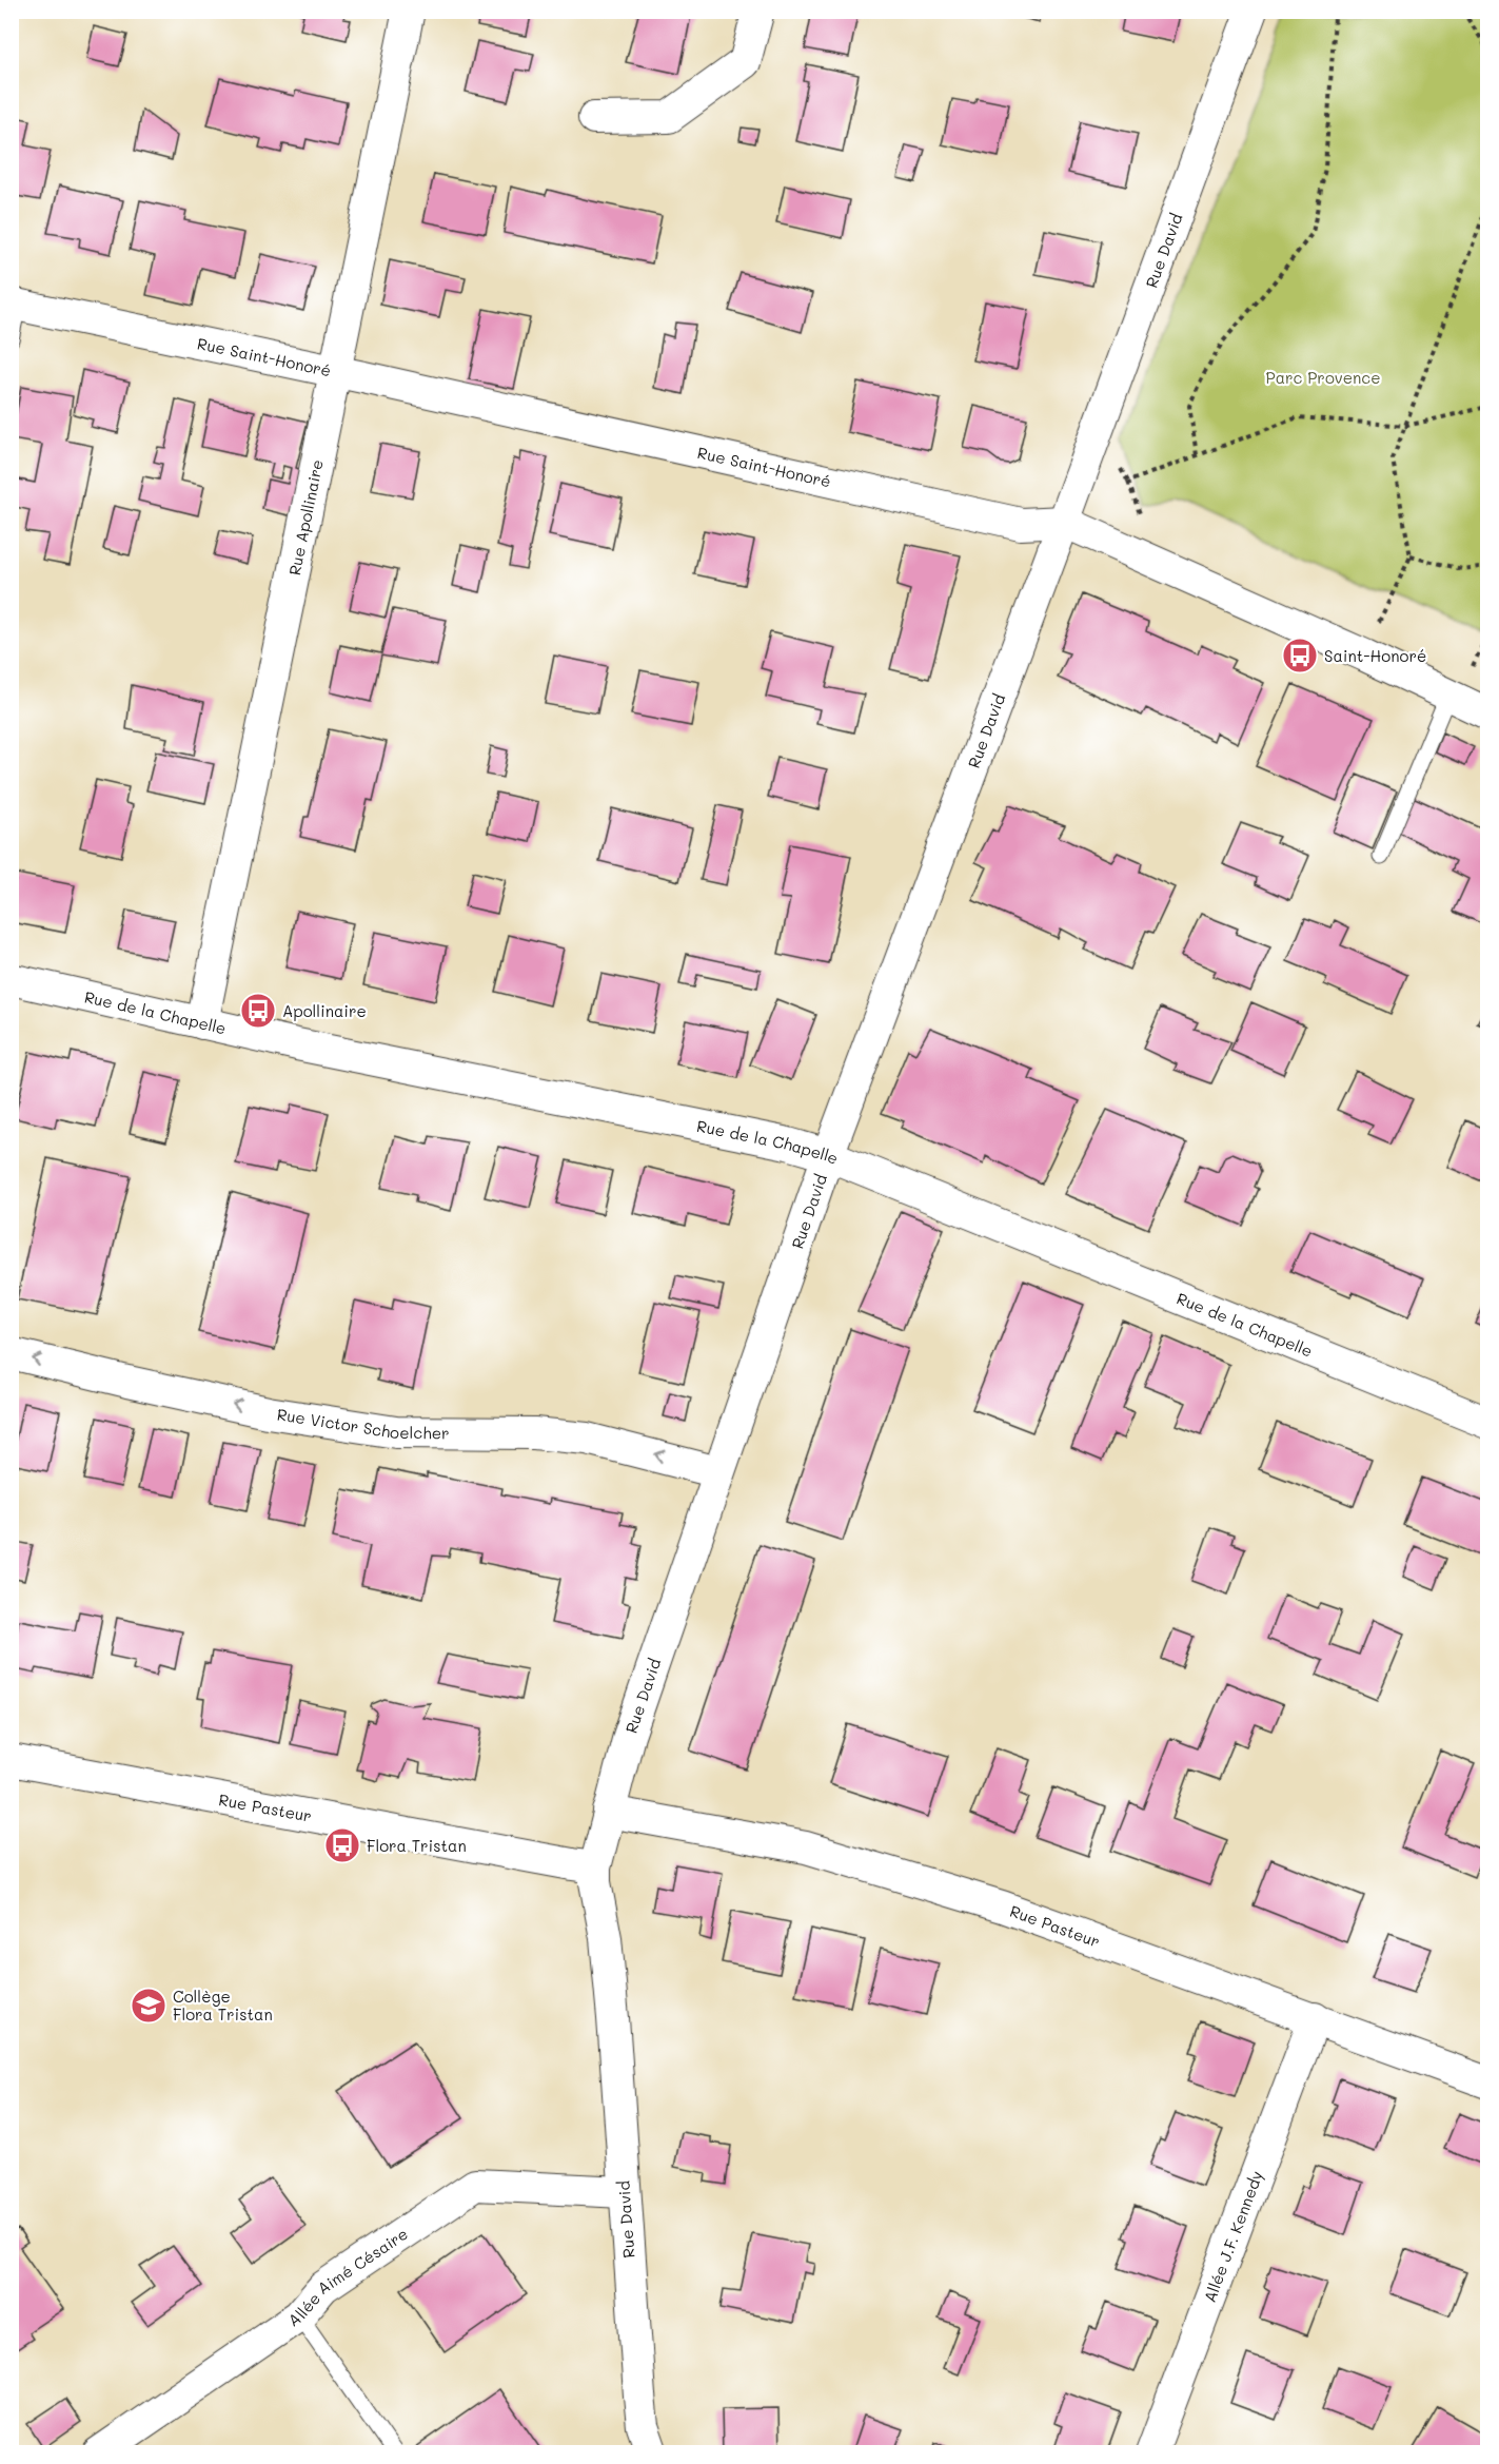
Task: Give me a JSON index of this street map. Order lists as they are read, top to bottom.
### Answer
{
  "streets": {
    "street": [
      "Rue David",
      "Rue Saint-Honoré",
      "Rue Apollinaire",
      "Rue de la Chapelle",
      "Rue Victor Schoelcher",
      "Rue Pasteur",
      "Allée J.F. Kennedy",
      "Allée Aimé Césaire"
    ]
  },
  "crossings": [
    ["Rue David", "Rue Saint-Honoré"],
    ["Rue David", "Rue de la Chapelle"],
    ["Rue David", "Rue Victor Schoelcher"],
    ["Rue David", "Rue Pasteur"],
    ["Rue David", "Allée Aimé Césaire"],
    ["Rue Saint-Honoré", "Rue Apollinaire"],
    ["Rue Apollinaire", "Rue de la Chapelle"],
    ["Rue Pasteur", "Allée J.F. Kennedy"]
  ],
  "one_way": ["Rue Victor Schoelcher"],
  "parks": ["Parc Provence"],
  "places": {
    "bus stop": ["Saint-Honoré", "Apollinaire", "Flora Tristan"],
    "school or university": ["Collège Flora Tristan"]
  }
}
